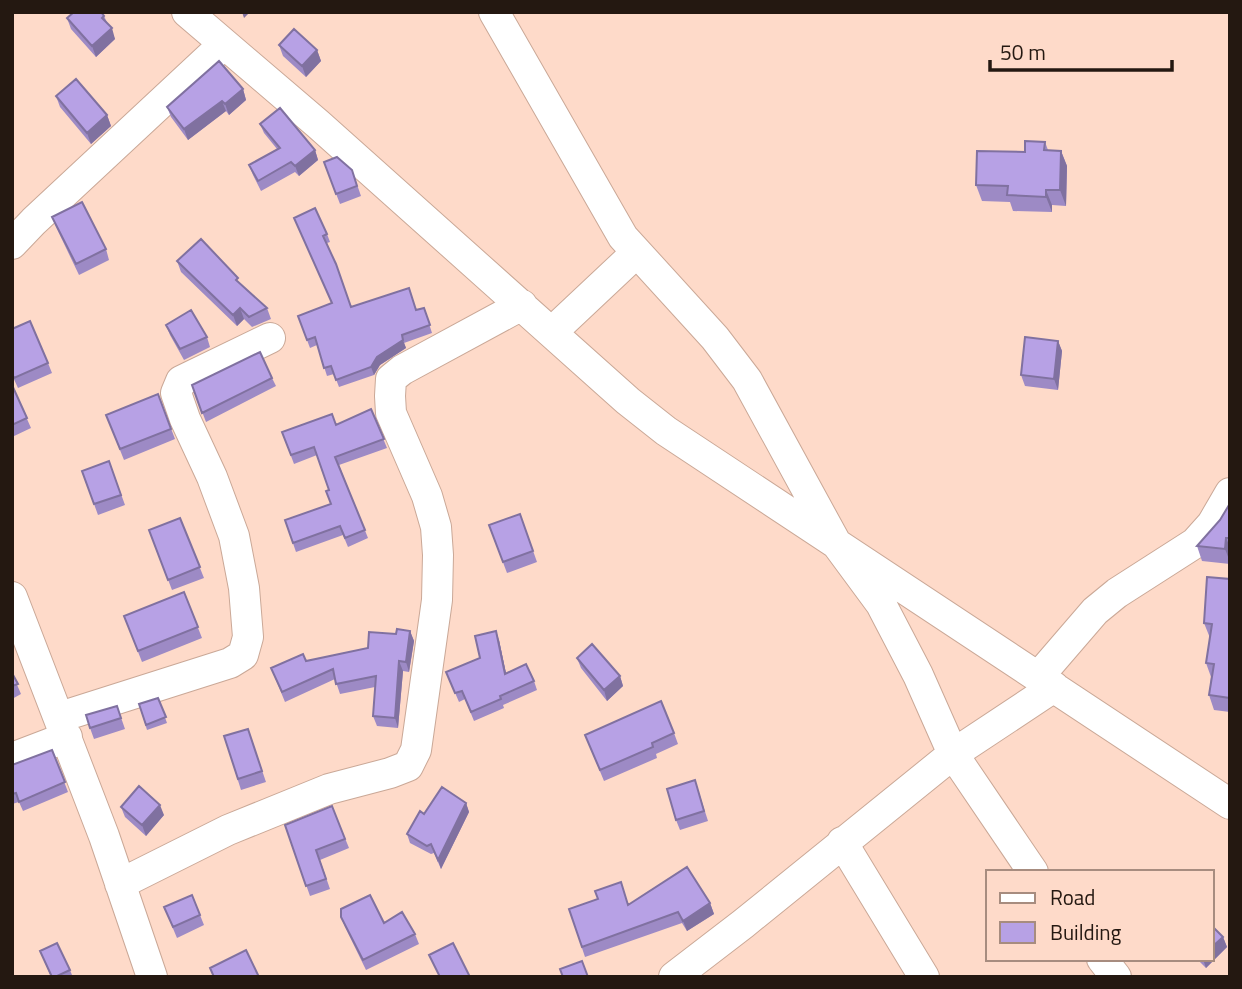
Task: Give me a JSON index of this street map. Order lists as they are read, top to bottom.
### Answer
{
  "legend": ["Road", "Building"],
  "scale_bar": "50 m"
}
